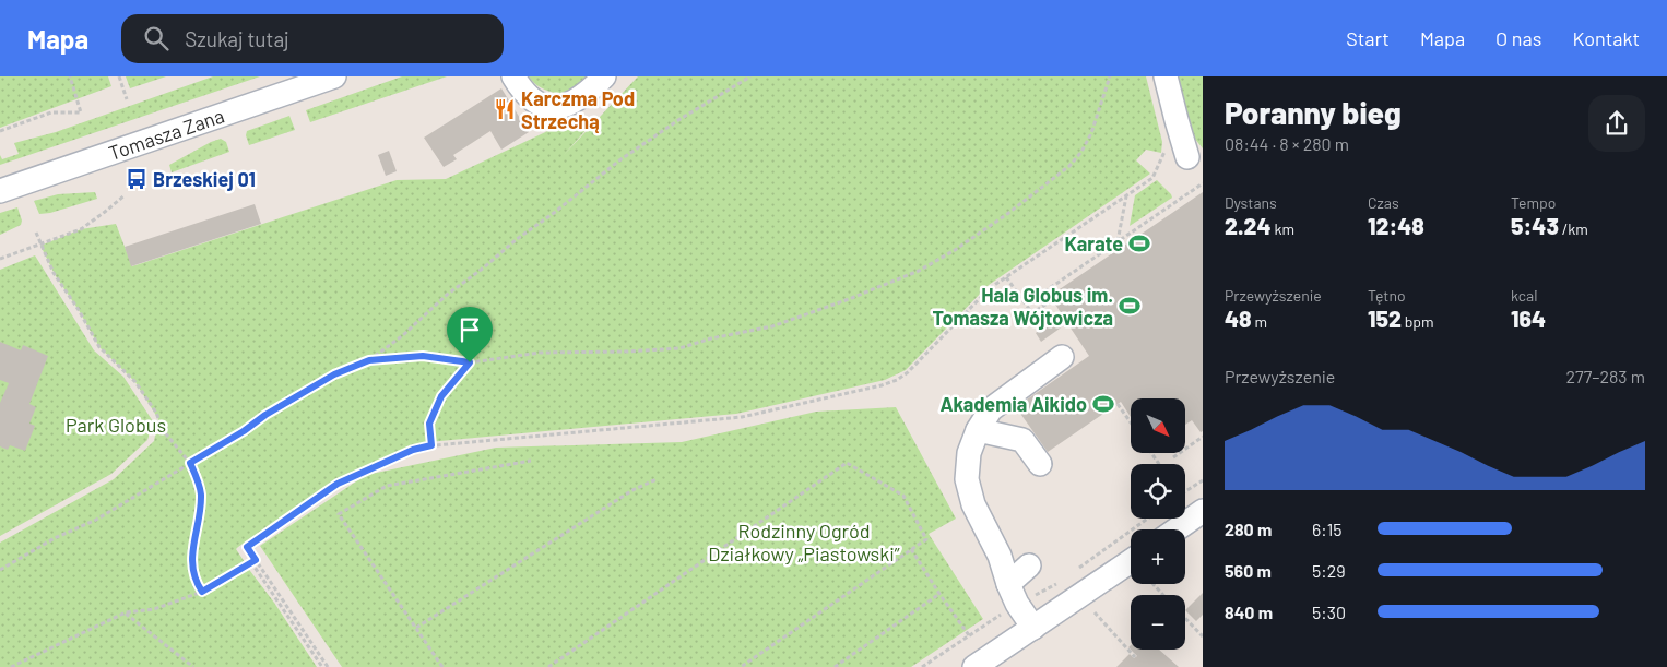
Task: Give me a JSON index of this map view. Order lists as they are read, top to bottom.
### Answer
{
  "streets": {
    "street": ["Tomasza Zana"]
  },
  "parks": ["Park Globus", "Rodzinny Ogród Działkowy „Piastowski”"],
  "places": {
    "restaurant": ["Karczma Pod Strzechą"],
    "bus stop": ["Brzeskiej 01"],
    "sports": ["Karate", "Hala Globus im. Tomasza Wójtowicza", "Akademia Aikido"]
  },
  "north": "bottom right",
  "page": {
    "header": "Mapa",
    "search": "Szukaj tutaj",
    "nav": [
      "Start",
      "Mapa",
      "O nas",
      "Kontakt"
    ],
    "heading": ["Poranny bieg", "08:44 · 8 × 280 m"],
    "stats": [
      ["Dystans", "2.24 km"],
      ["Czas", "12:48"],
      ["Tempo", "5:43 /km"],
      ["Przewyższenie", "48 m"],
      ["Tętno", "152 bpm"],
      ["kcal", "164"]
    ],
    "chart": ["Przewyższenie", "277–283 m"],
    "map_buttons": ["+", "−"],
    "list": [
      {
        "name": "280 m",
        "note": "6:15"
      },
      {
        "name": "560 m",
        "note": "5:29"
      },
      {
        "name": "840 m",
        "note": "5:30"
      }
    ]
  }
}
